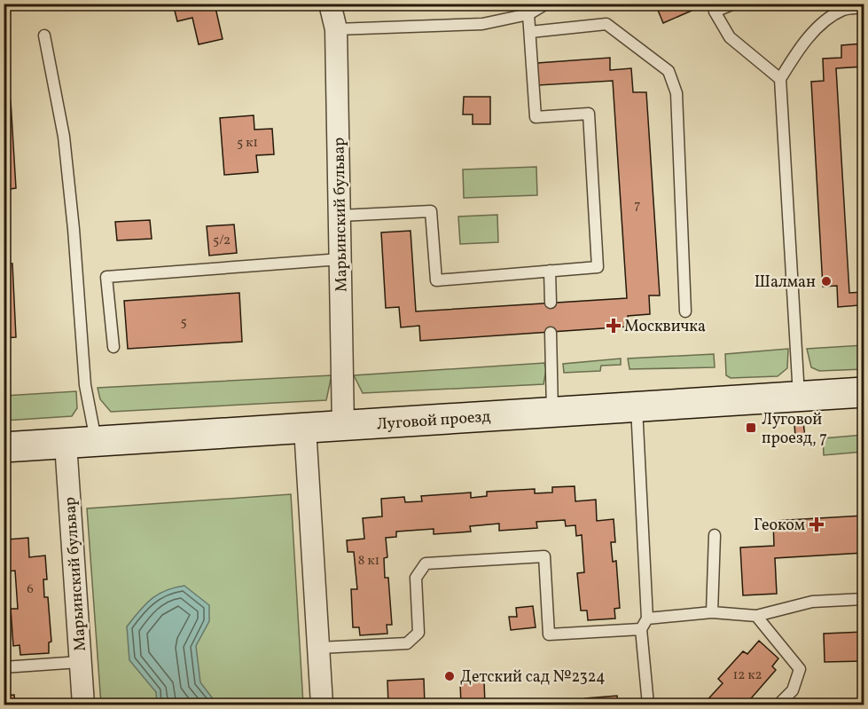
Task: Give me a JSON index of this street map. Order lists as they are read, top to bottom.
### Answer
{
  "streets": {
    "street": ["Марьинский бульвар", "Луговой проезд"]
  },
  "crossings": [
    ["Марьинский бульвар", "Луговой проезд"]
  ],
  "places": {
    "other": ["Шалман", "Детский сад №2324"],
    "health": ["Москвичка", "Геоком"],
    "transit": ["Луговой проезд, 7"]
  },
  "house_numbers": [
    "5 к1",
    "7",
    "5/2",
    "5",
    "8 к1",
    "6",
    "12 к2"
  ]
}
